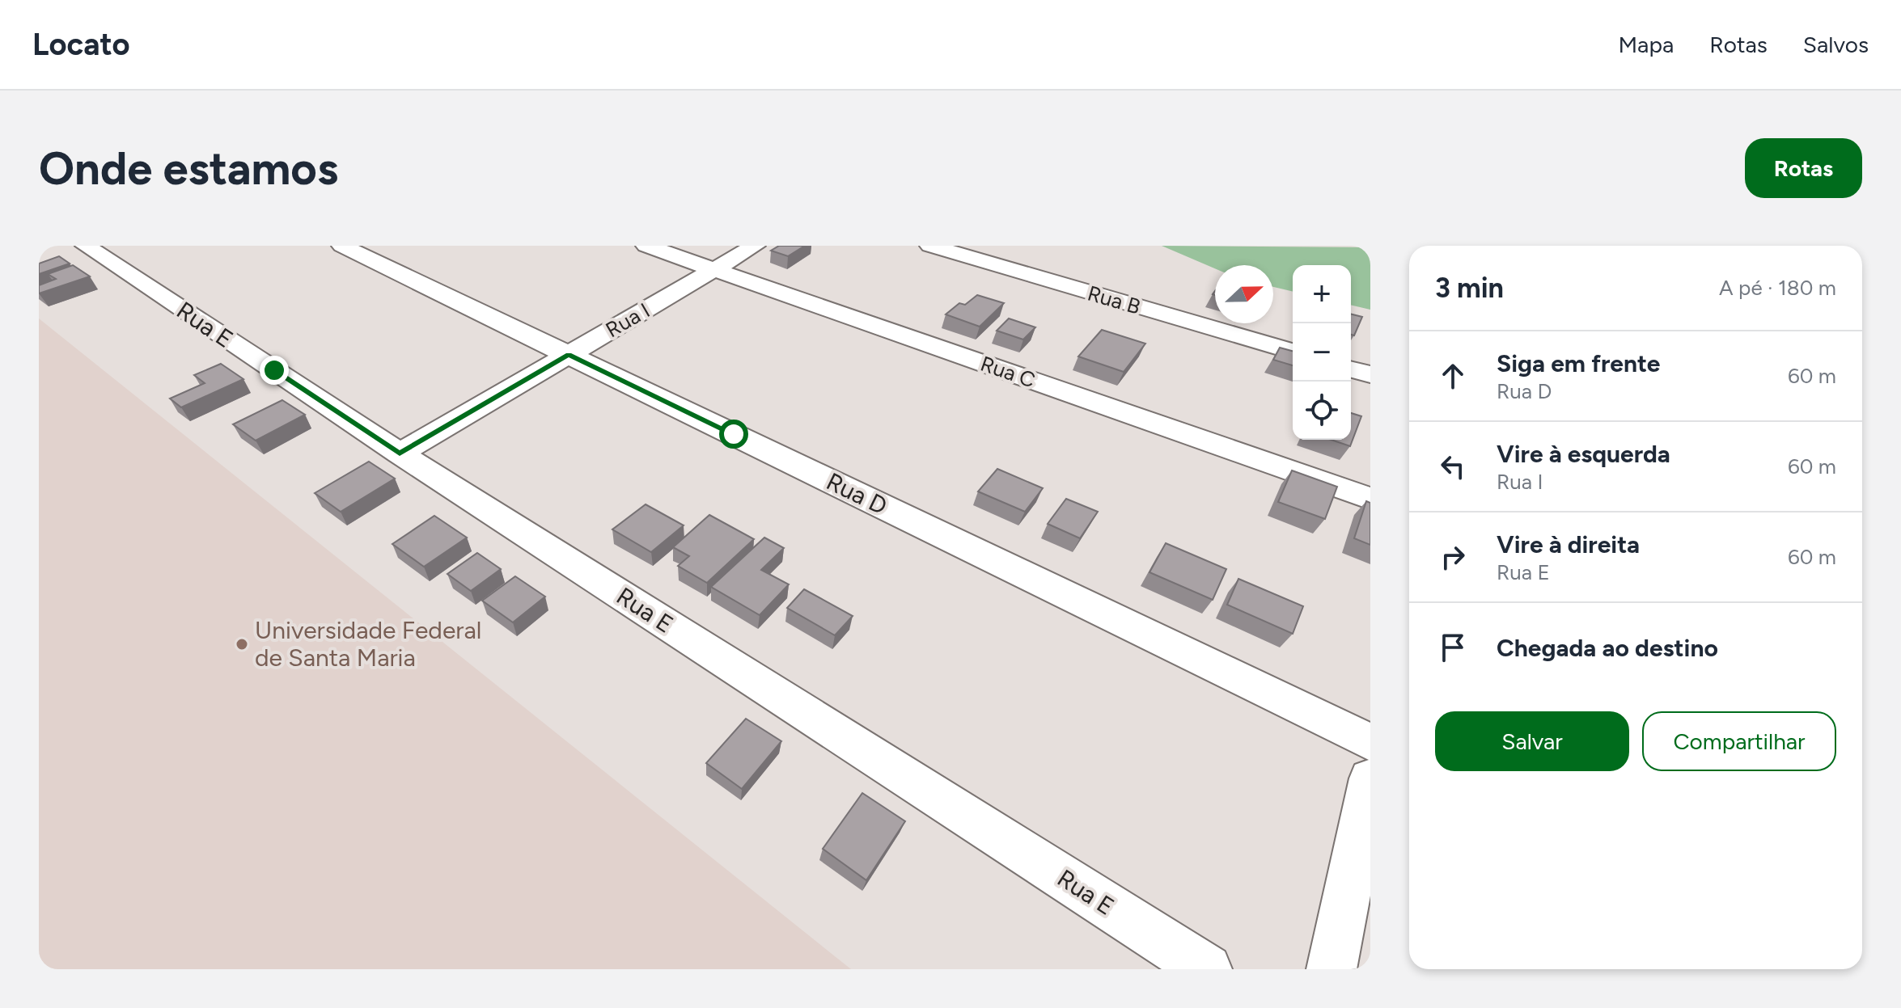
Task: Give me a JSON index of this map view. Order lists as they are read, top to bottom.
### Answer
{
  "streets": {
    "street": [
      "Rua B",
      "Rua I",
      "Rua E",
      "Rua C",
      "Rua D"
    ]
  },
  "crossings": [
    ["Rua I", "Rua E"],
    ["Rua I", "Rua C"],
    ["Rua I", "Rua D"]
  ],
  "places": ["Universidade Federal de Santa Maria"],
  "north": "right",
  "page": {
    "header": "Locato",
    "nav": ["Mapa", "Rotas", "Salvos"],
    "buttons": [
      "Rotas",
      ["Salvar", "Compartilhar"]
    ],
    "title": "Onde estamos",
    "heading": ["3 min", "A pé · 180 m"],
    "map_buttons": ["+", "−"],
    "list": [
      ["Siga em frente", "Rua D", "60 m"],
      ["Vire à esquerda", "Rua I", "60 m"],
      ["Vire à direita", "Rua E", "60 m"],
      "Chegada ao destino"
    ]
  }
}
